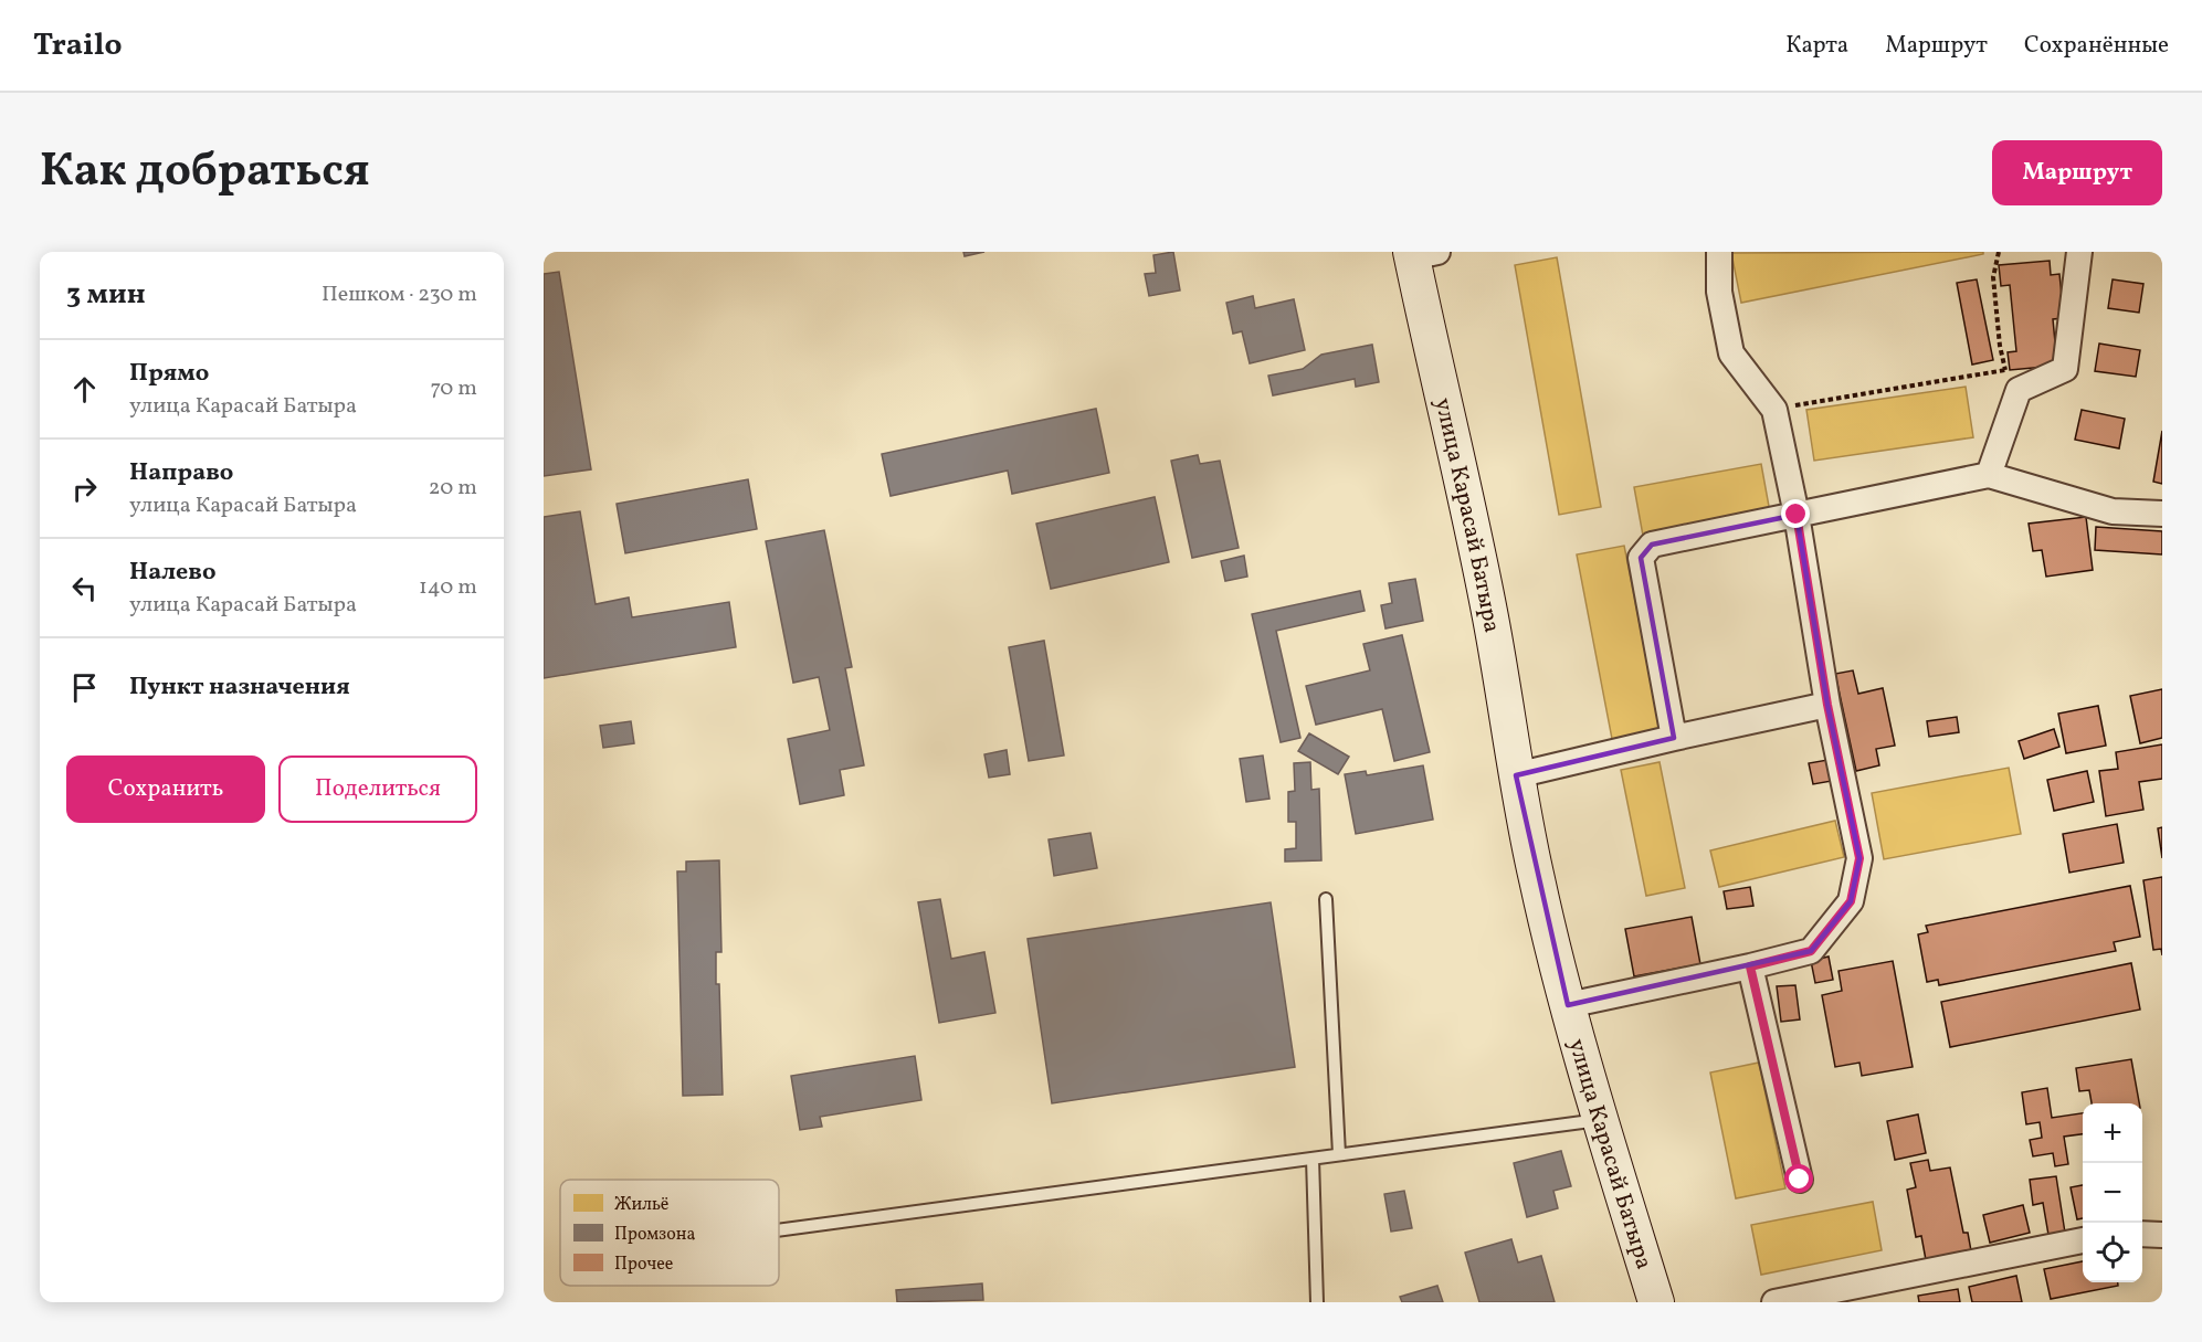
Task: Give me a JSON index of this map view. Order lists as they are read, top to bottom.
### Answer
{
  "streets": {
    "main road": ["улица Карасай Батыра"]
  },
  "legend": ["Жильё", "Промзона", "Прочее"],
  "page": {
    "header": "Trailo",
    "nav": ["Карта", "Маршрут", "Сохранённые"],
    "title": "Как добраться",
    "buttons": [
      "Маршрут",
      ["Сохранить", "Поделиться"]
    ],
    "heading": ["3 мин", "Пешком · 230 m"],
    "list": [
      ["Прямо", "улица Карасай Батыра", "70 m"],
      ["Направо", "улица Карасай Батыра", "20 m"],
      ["Налево", "улица Карасай Батыра", "140 m"],
      "Пункт назначения"
    ],
    "map_buttons": ["+", "−"]
  }
}
